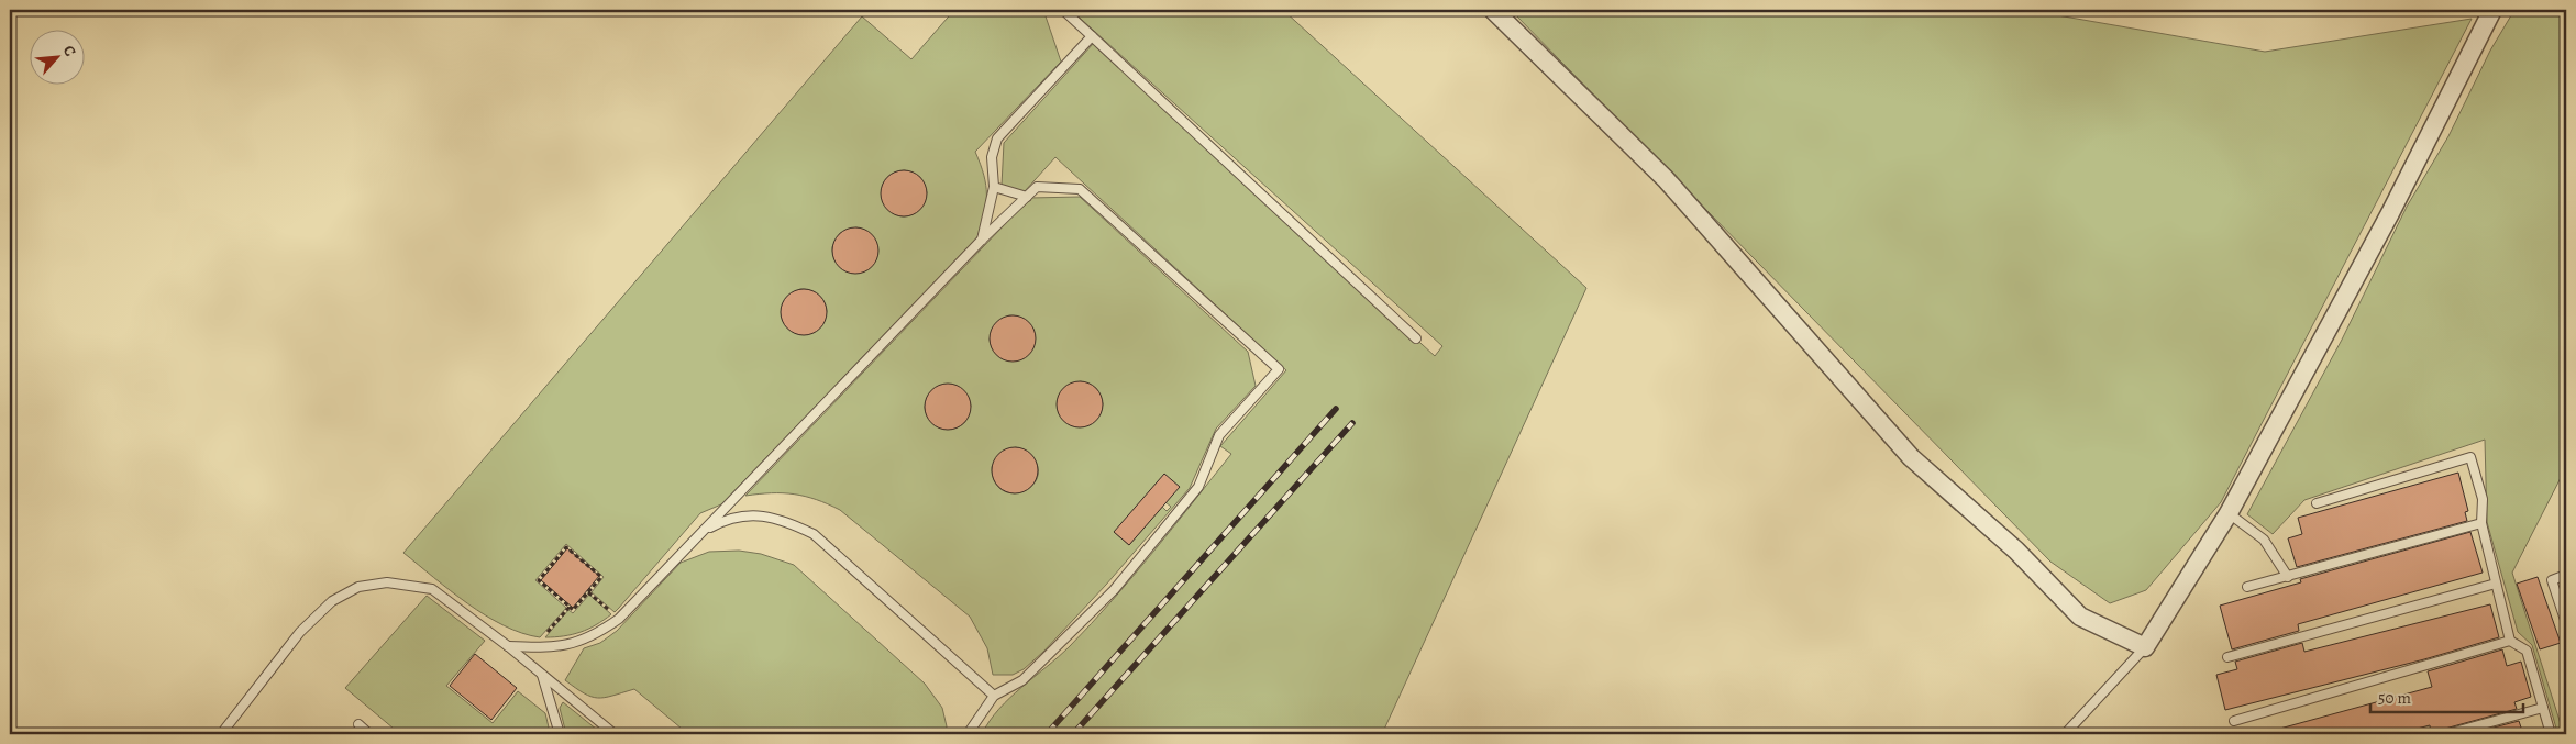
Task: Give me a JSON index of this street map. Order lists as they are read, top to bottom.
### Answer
{
  "scale_bar": "50 m",
  "north": "top right"
}
